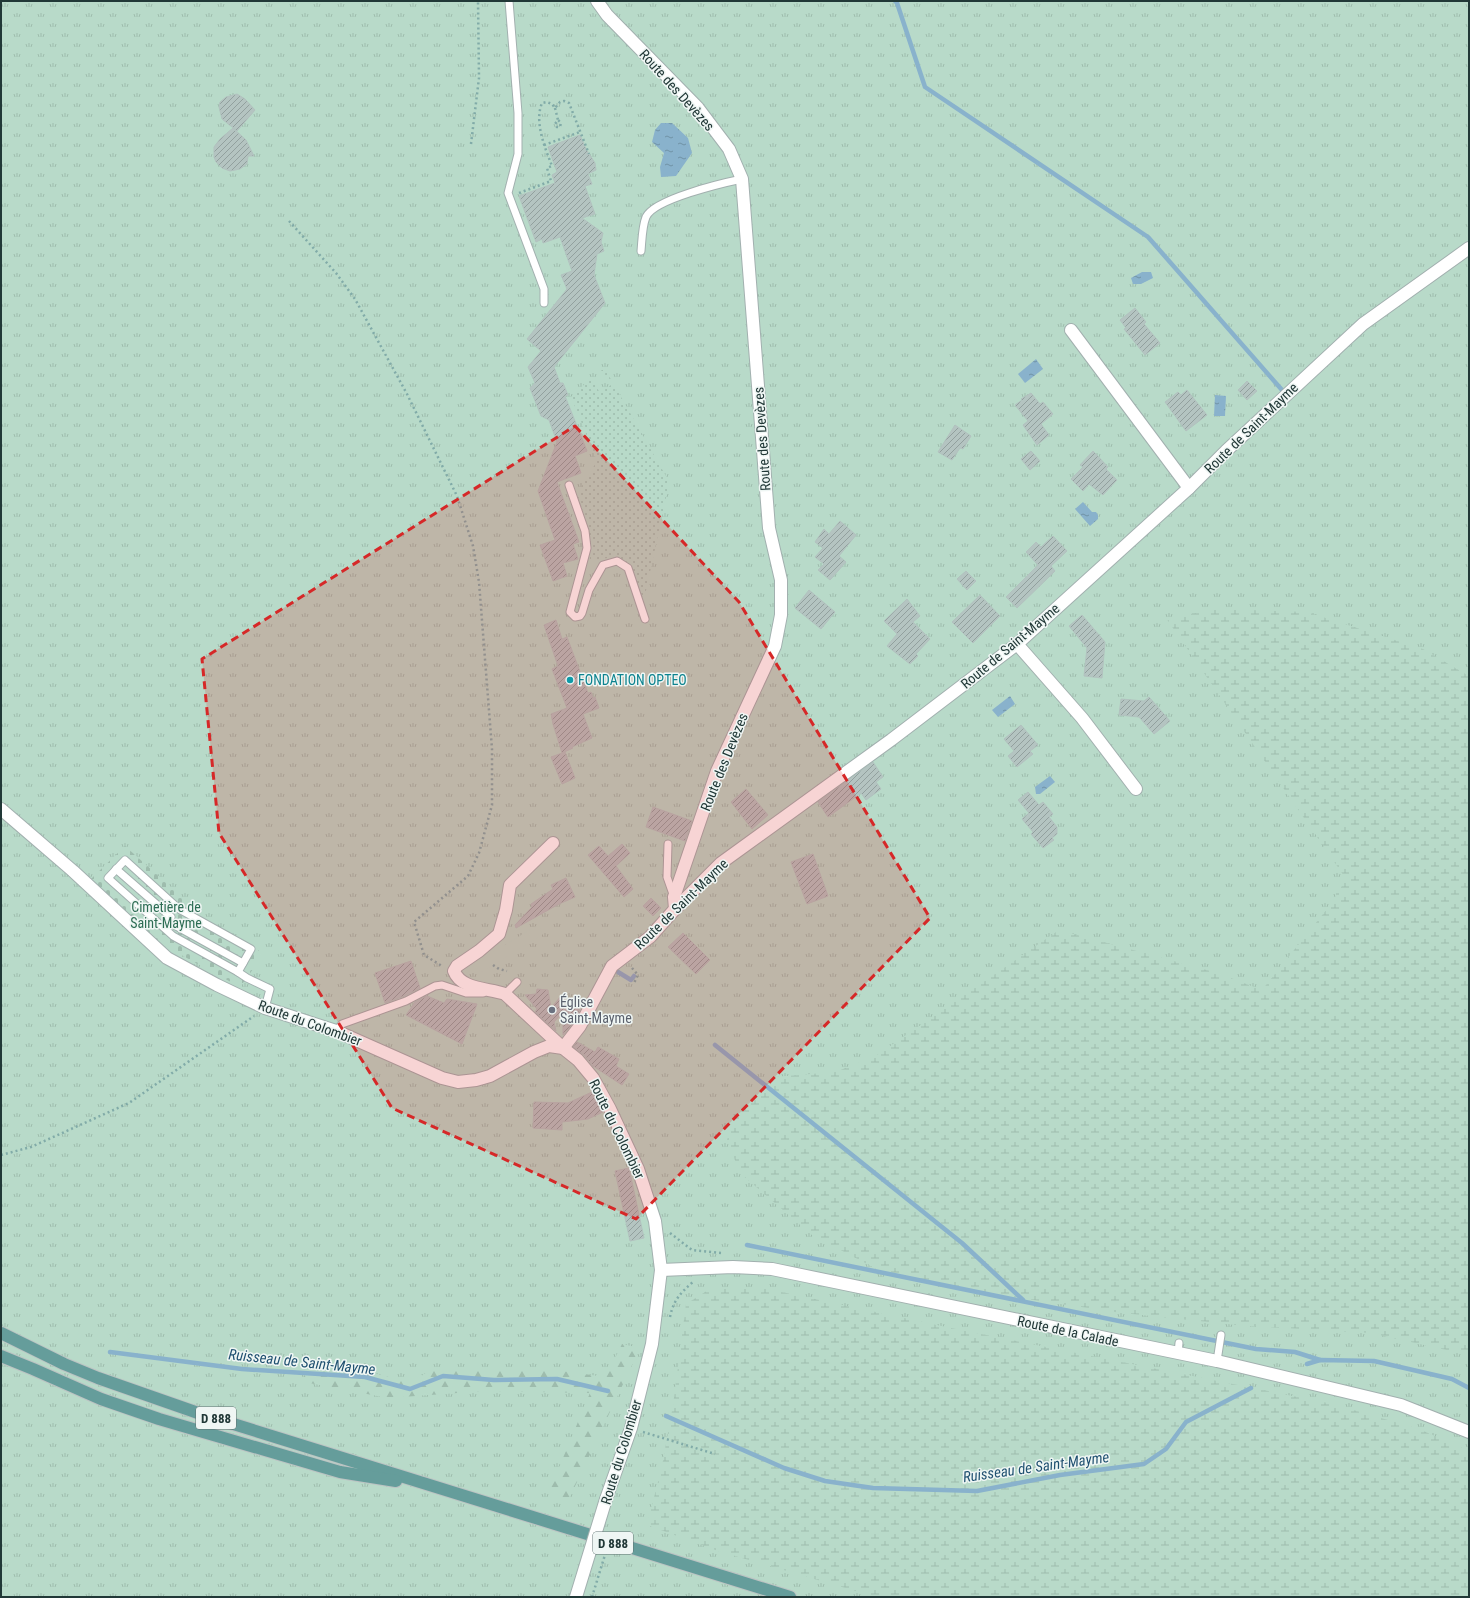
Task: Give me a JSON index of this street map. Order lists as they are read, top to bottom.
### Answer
{
  "streets": {
    "main road": ["D 888"],
    "street": [
      "Route des Devèzes",
      "Route de Saint-Mayme",
      "Route du Colombier",
      "Route de la Calade"
    ]
  },
  "crossings": [
    ["Route des Devèzes", "Route de Saint-Mayme"],
    ["Route de Saint-Mayme", "Route du Colombier"],
    ["Route du Colombier", "Route de la Calade"]
  ],
  "water": ["Ruisseau de Saint-Mayme"],
  "parks": ["Cimetière de Saint-Mayme"],
  "places": ["FONDATION OPTEO", "Église Saint-Mayme"]
}
